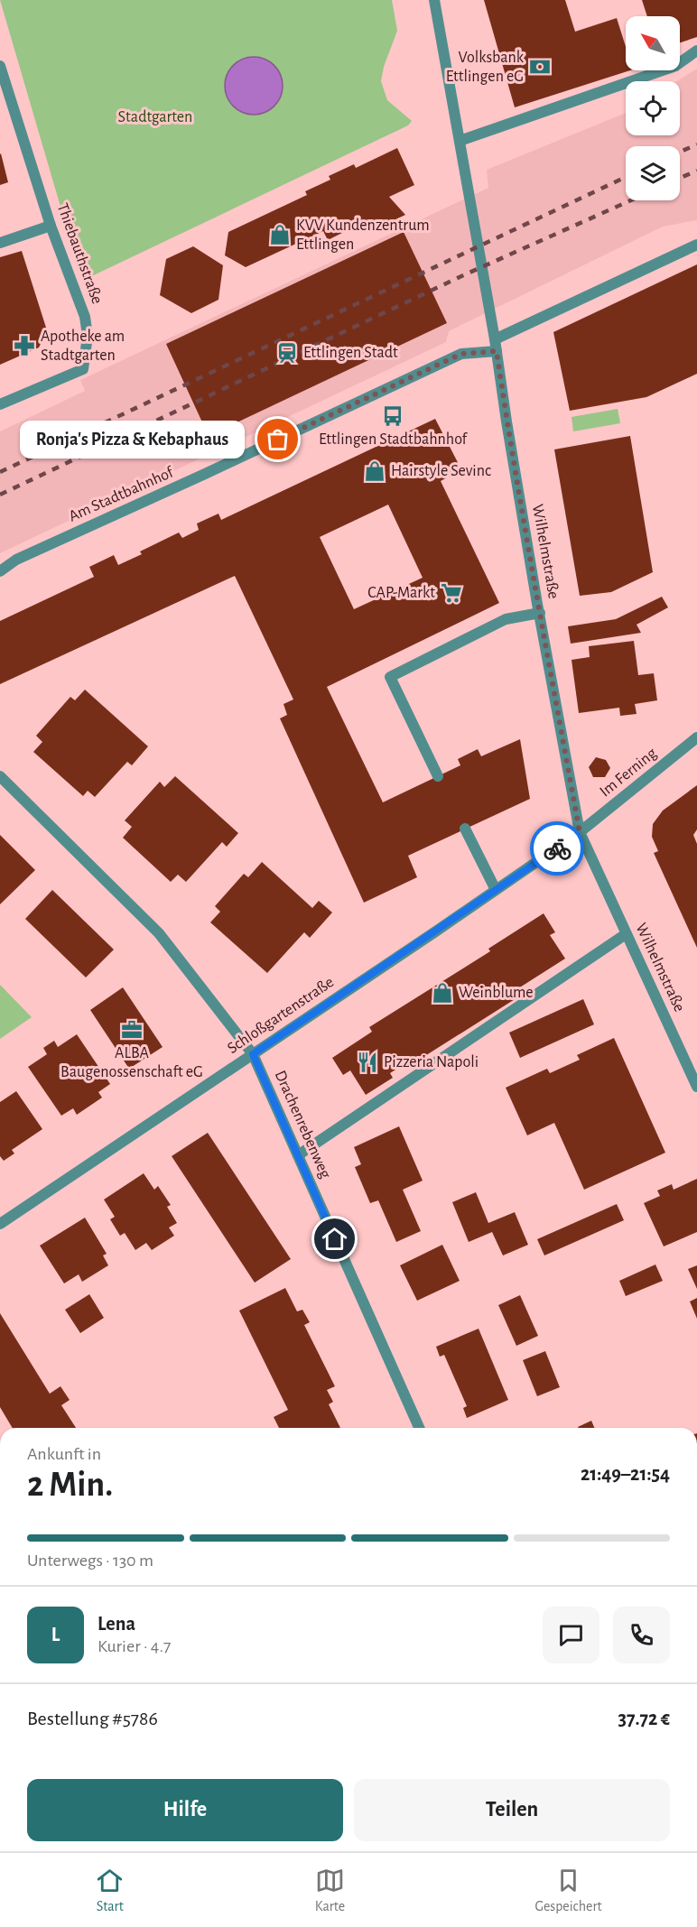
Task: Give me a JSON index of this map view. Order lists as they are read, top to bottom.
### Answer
{
  "streets": {
    "street": [
      "Thiebauthstraße",
      "Am Stadtbahnhof",
      "Wilhelmstraße",
      "Im Ferning",
      "Schloßgartenstraße",
      "Drachenrebenweg"
    ]
  },
  "crossings": [
    ["Am Stadtbahnhof", "Wilhelmstraße"],
    ["Wilhelmstraße", "Im Ferning"],
    ["Wilhelmstraße", "Schloßgartenstraße"],
    ["Im Ferning", "Schloßgartenstraße"],
    ["Schloßgartenstraße", "Drachenrebenweg"]
  ],
  "parks": ["Stadtgarten"],
  "places": {
    "bank": ["Volksbank Ettlingen eG"],
    "shop": ["KVV Kundenzentrum Ettlingen", "Hairstyle Sevinc", "Weinblume"],
    "pharmacy": ["Apotheke am Stadtgarten"],
    "station": ["Ettlingen Stadt"],
    "bus stop": ["Ettlingen Stadtbahnhof"],
    "other": ["Ronja's Pizza & Kebaphaus"],
    "supermarket": ["CAP-Markt"],
    "office": ["ALBA Baugenossenschaft eG"],
    "restaurant": ["Pizzeria Napoli"]
  },
  "north": "top left",
  "page": {
    "bubble": "Ronja's Pizza & Kebaphaus",
    "heading": ["2 Min.", "Ankunft in", "21:49–21:54"],
    "panel": [
      "Lena",
      "Kurier · 4.7",
      "Bestellung #5786",
      "37.72 €"
    ],
    "bar": "Unterwegs · 130 m",
    "round": "L",
    "buttons": ["Hilfe", "Teilen"],
    "tabs": ["Start", "Karte", "Gespeichert"]
  }
}
